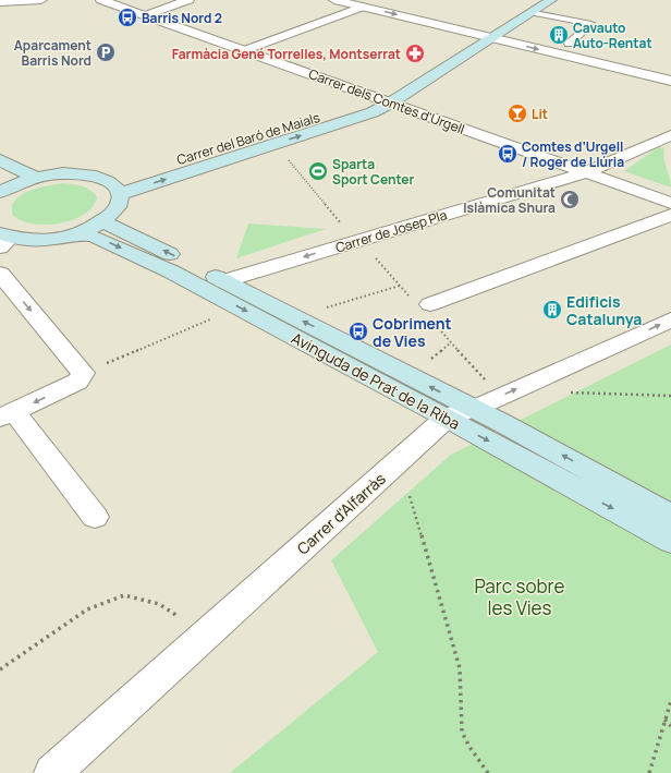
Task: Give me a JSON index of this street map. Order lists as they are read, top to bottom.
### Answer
{
  "streets": {
    "main road": ["Carrer del Baró de Maials", "Avinguda de Prat de la Riba"],
    "street": ["Carrer dels Comtes d'Urgell", "Carrer de Josep Pla", "Carrer d'Alfarràs"]
  },
  "crossings": [
    ["Carrer dels Comtes d'Urgell", "Carrer del Baró de Maials"],
    ["Carrer dels Comtes d'Urgell", "Carrer de Josep Pla"],
    ["Carrer de Josep Pla", "Avinguda de Prat de la Riba"],
    ["Avinguda de Prat de la Riba", "Carrer d'Alfarràs"]
  ],
  "parks": ["Parc sobre les Vies"],
  "places": {
    "bus stop": ["Barris Nord 2", "Comtes d’Urgell / Roger de Llúria", "Cobriment de Vies"],
    "building": ["Cavauto Auto-Rentat", "Edificis Catalunya"],
    "parking": ["Aparcament Barris Nord"],
    "pharmacy": ["Farmàcia Gené Torrelles, Montserrat"],
    "bar": ["Lit"],
    "sports": ["Sparta Sport Center"],
    "mosque": ["Comunitat Islàmica Shura"]
  }
}
